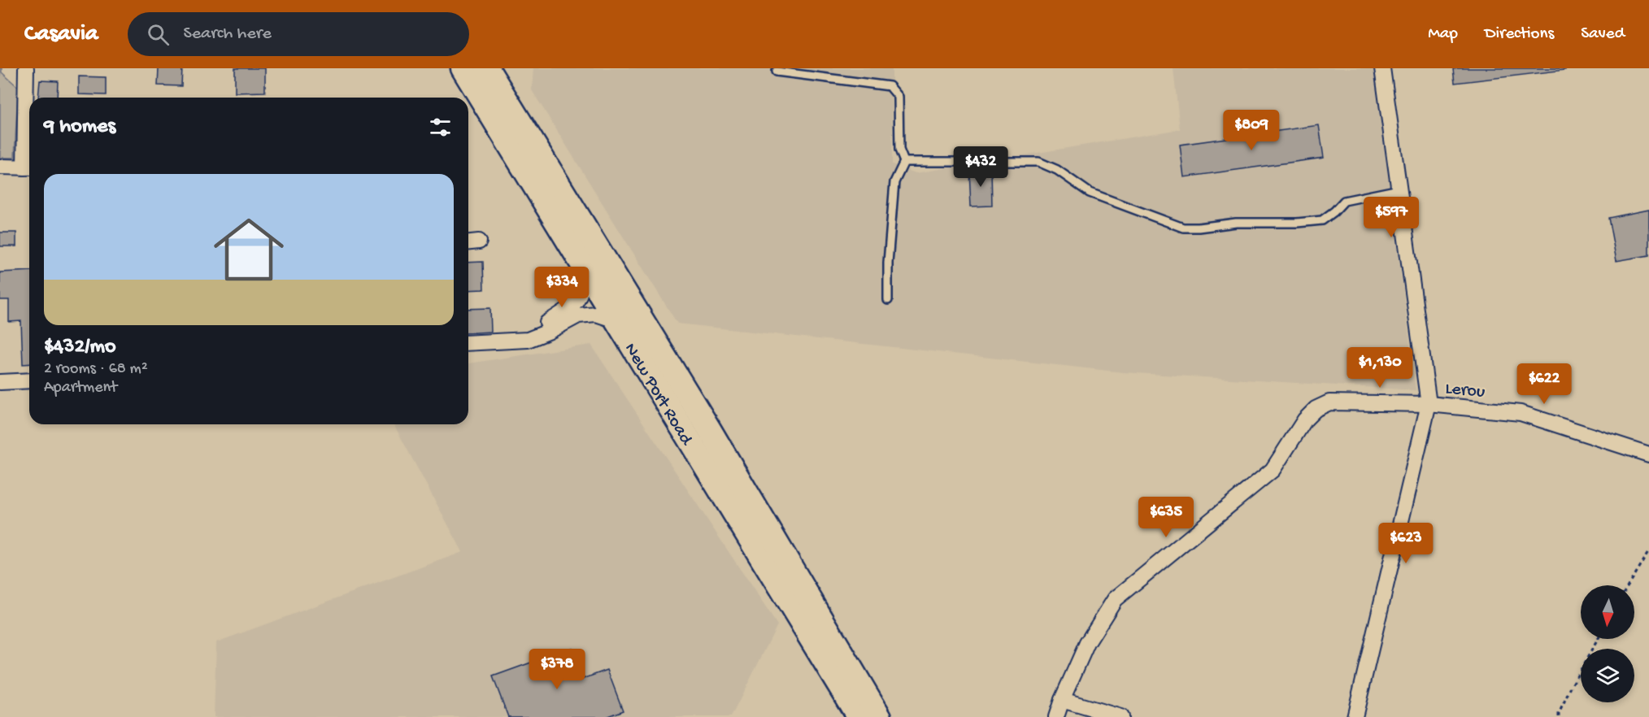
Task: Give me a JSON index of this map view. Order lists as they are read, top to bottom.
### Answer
{
  "streets": {
    "main road": ["New Port Road"],
    "street": ["Lerou"]
  },
  "north": "bottom",
  "page": {
    "header": "Casavia",
    "search": "Search here",
    "nav": ["Map", "Directions", "Saved"],
    "heading": "9 homes",
    "price": [
      "$809",
      "$432",
      "$597",
      "$334",
      "$1,130",
      "$622",
      "$635",
      "$623",
      "$378"
    ],
    "list": [
      {
        "name": "$432/mo",
        "note": "2 rooms · 68 m² · Apartment"
      }
    ]
  }
}
